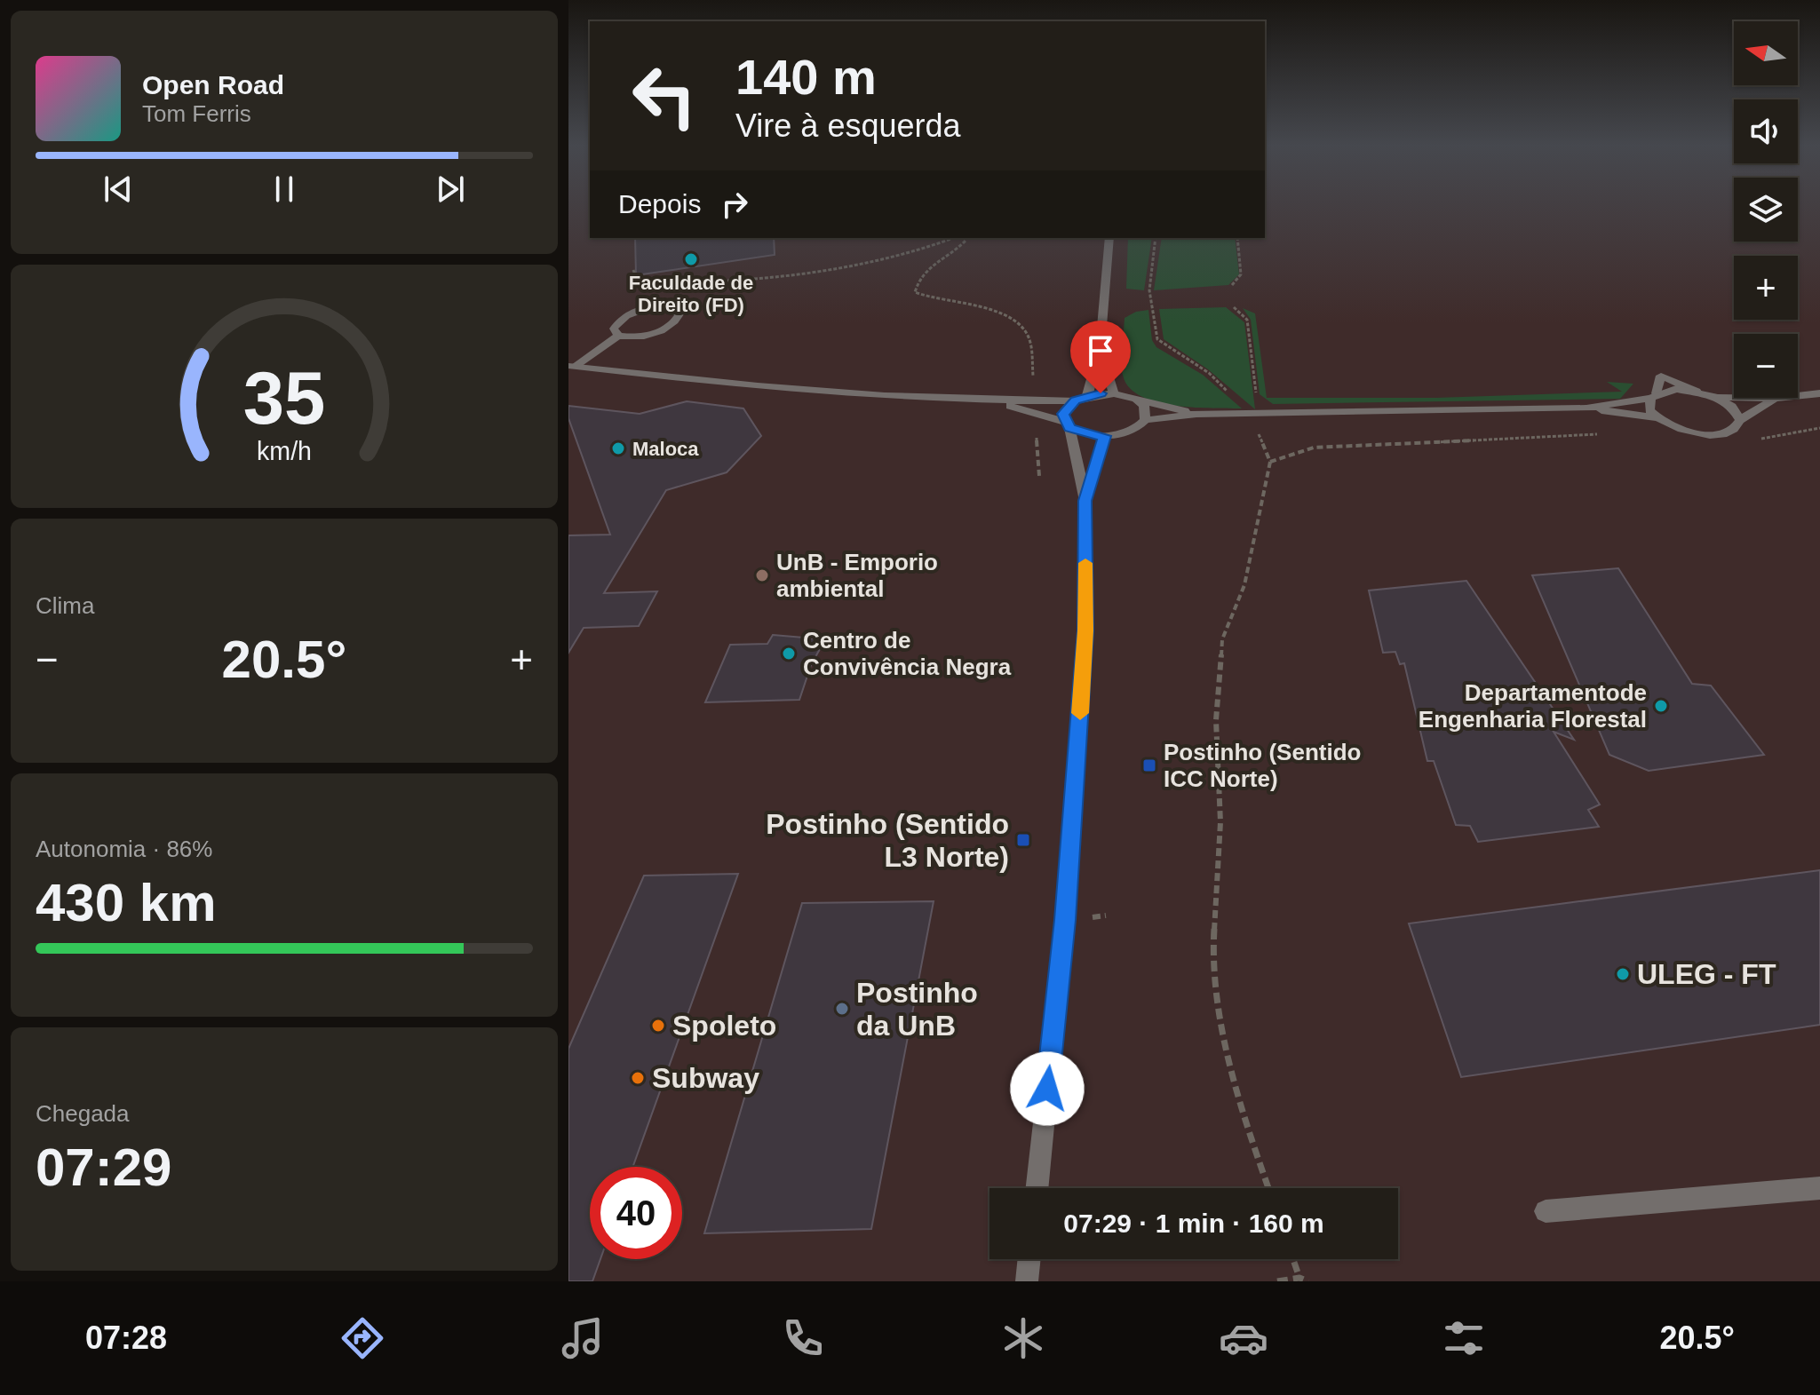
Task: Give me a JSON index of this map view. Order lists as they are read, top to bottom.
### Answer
{
  "places": {
    "other": [
      "Faculdade de Direito (FD)",
      "Maloca",
      "UnB - Emporio ambiental",
      "Centro de Convivência Negra",
      "Departamentode Engenharia Florestal",
      "ULEG - FT",
      "Postinho da UnB",
      "Spoleto",
      "Subway"
    ],
    "transit": ["Postinho (Sentido ICC Norte)", "Postinho (Sentido L3 Norte)"]
  },
  "north": "left",
  "page": {
    "map_buttons": ["+", "−"],
    "turn": ["140 m", "Vire à esquerda"],
    "song": ["Open Road", "Tom Ferris"],
    "then": "Depois",
    "tile": [
      "Clima",
      ["Autonomia · 86%", "430 km"],
      ["Chegada", "07:29"]
    ],
    "heat": ["−", "20.5°", "+"],
    "limit": "40",
    "trip": "07:29 · 1 min · 160 m",
    "tabs": ["07:28", "20.5°"],
    "gauge": ["35", "km/h"]
  }
}
